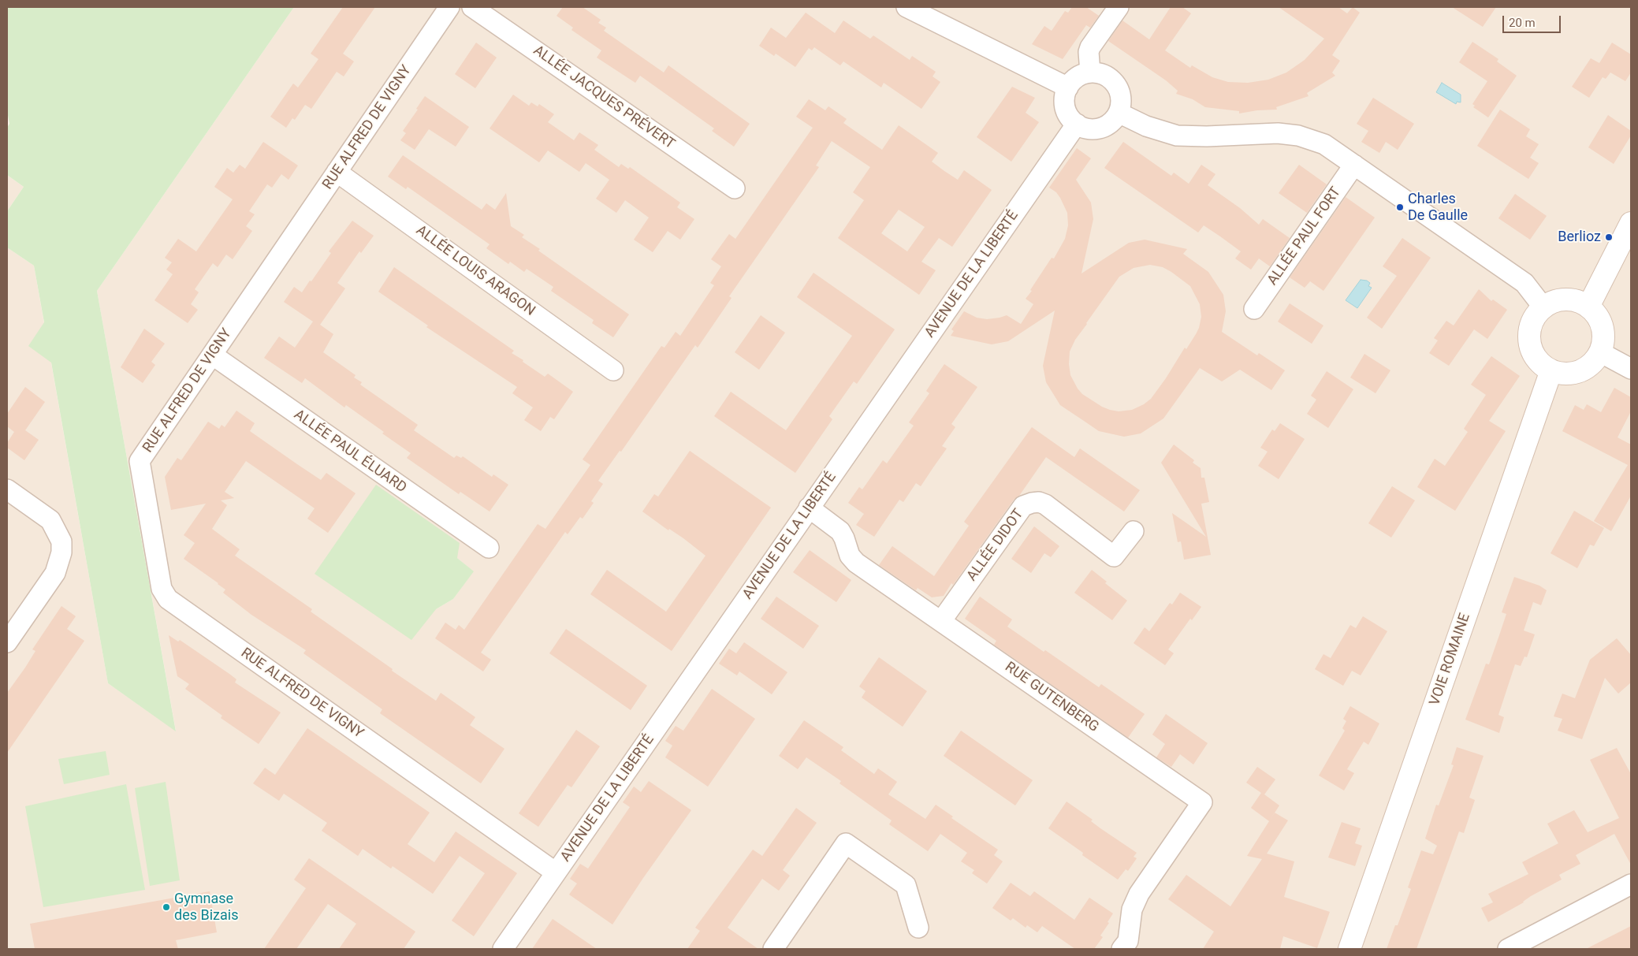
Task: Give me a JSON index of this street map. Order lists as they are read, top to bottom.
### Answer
{
  "streets": {
    "street": [
      "ALLÉE JACQUES PRÉVERT",
      "RUE ALFRED DE VIGNY",
      "ALLÉE PAUL FORT",
      "ALLÉE LOUIS ARAGON",
      "AVENUE DE LA LIBERTÉ",
      "ALLÉE PAUL ÉLUARD",
      "ALLÉE DIDOT",
      "VOIE ROMAINE",
      "RUE GUTENBERG"
    ]
  },
  "crossings": [
    ["RUE ALFRED DE VIGNY", "ALLÉE LOUIS ARAGON"],
    ["RUE ALFRED DE VIGNY", "AVENUE DE LA LIBERTÉ"],
    ["RUE ALFRED DE VIGNY", "ALLÉE PAUL ÉLUARD"],
    ["AVENUE DE LA LIBERTÉ", "RUE GUTENBERG"],
    ["ALLÉE DIDOT", "RUE GUTENBERG"]
  ],
  "places": ["Charles De Gaulle", "Berlioz", "Gymnase des Bizais"],
  "scale_bar": "20 m"
}
